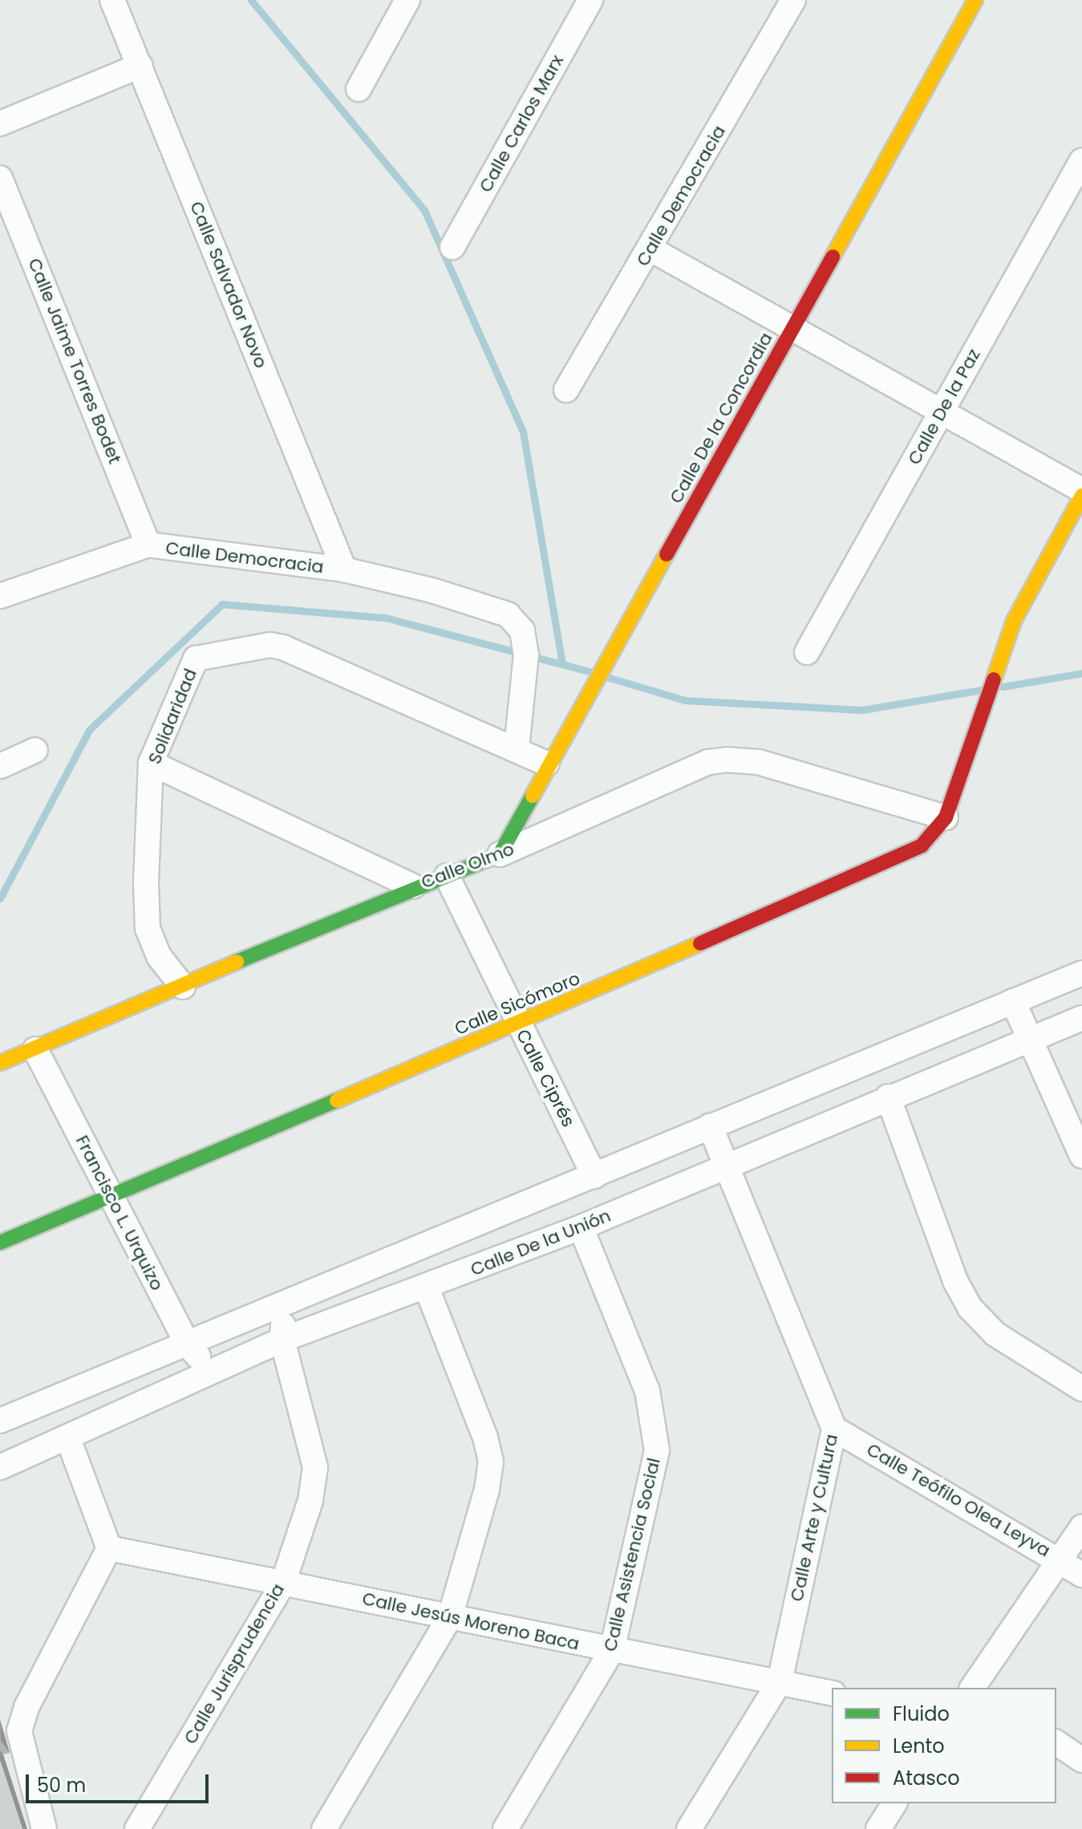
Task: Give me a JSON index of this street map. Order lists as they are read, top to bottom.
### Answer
{
  "streets": {
    "street": [
      "Calle Carlos Marx",
      "Calle Democracia",
      "Calle Salvador Novo",
      "Calle Jaime Torres Bodet",
      "Calle De la Paz",
      "Calle De la Concordia",
      "Solidaridad",
      "Calle Olmo",
      "Calle Sicómoro",
      "Calle Ciprés",
      "Francisco L. Urquizo",
      "Calle De la Unión",
      "Calle Teófilo Olea Leyva",
      "Calle Arte y Cultura",
      "Calle Asistencia Social",
      "Calle Jesús Moreno Baca",
      "Calle Jurisprudencia"
    ]
  },
  "crossings": [
    ["Calle Democracia", "Calle Salvador Novo"],
    ["Calle Democracia", "Calle Jaime Torres Bodet"],
    ["Calle Democracia", "Solidaridad"],
    ["Calle De la Concordia", "Solidaridad"],
    ["Calle De la Concordia", "Calle Olmo"],
    ["Solidaridad", "Calle Olmo"],
    ["Calle Olmo", "Calle Sicómoro"],
    ["Calle Olmo", "Calle Ciprés"],
    ["Calle Olmo", "Francisco L. Urquizo"],
    ["Calle Sicómoro", "Calle Ciprés"],
    ["Calle Sicómoro", "Francisco L. Urquizo"],
    ["Francisco L. Urquizo", "Calle De la Unión"],
    ["Calle De la Unión", "Calle Arte y Cultura"],
    ["Calle De la Unión", "Calle Asistencia Social"],
    ["Calle De la Unión", "Calle Jurisprudencia"],
    ["Calle Teófilo Olea Leyva", "Calle Arte y Cultura"],
    ["Calle Arte y Cultura", "Calle Jesús Moreno Baca"],
    ["Calle Asistencia Social", "Calle Jesús Moreno Baca"],
    ["Calle Jesús Moreno Baca", "Calle Jurisprudencia"]
  ],
  "legend": ["Fluido", "Lento", "Atasco"],
  "scale_bar": "50 m"
}
